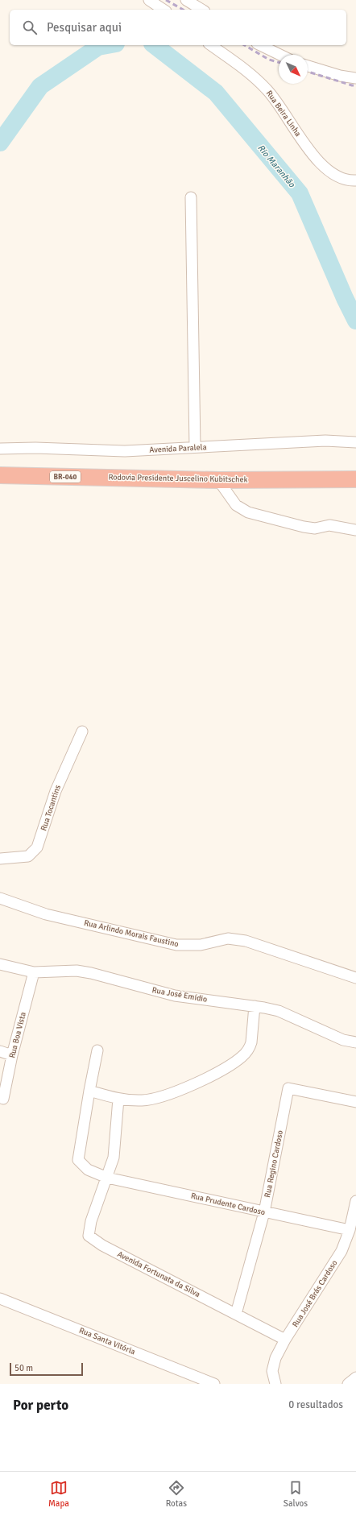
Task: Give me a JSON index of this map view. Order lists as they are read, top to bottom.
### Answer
{
  "streets": {
    "highway": ["BR-040", "Rodovia Presidente Juscelino Kubitschek"],
    "street": [
      "Rua Beira Linha",
      "Avenida Paralela",
      "Rua Tocantins",
      "Rua Arlindo Morais Faustino",
      "Rua José Emídio",
      "Rua Boa Vista",
      "Rua Regino Cardoso",
      "Rua Prudente Cardoso",
      "Avenida Fortunata da Silva",
      "Rua José Brás Cardoso",
      "Rua Santa Vitória"
    ]
  },
  "crossings": [
    ["Rua José Emídio", "Rua Boa Vista"],
    ["Rua Regino Cardoso", "Rua Prudente Cardoso"],
    ["Rua Regino Cardoso", "Avenida Fortunata da Silva"],
    ["Rua Prudente Cardoso", "Avenida Fortunata da Silva"],
    ["Rua Prudente Cardoso", "Rua José Brás Cardoso"],
    ["Avenida Fortunata da Silva", "Rua José Brás Cardoso"]
  ],
  "water": ["Rio Maranhão"],
  "scale_bar": "50 m",
  "north": "bottom right",
  "page": {
    "search": "Pesquisar aqui",
    "scale": "50 m",
    "heading": ["Por perto", "0 resultados"],
    "nav": ["Mapa", "Rotas", "Salvos"]
  }
}
